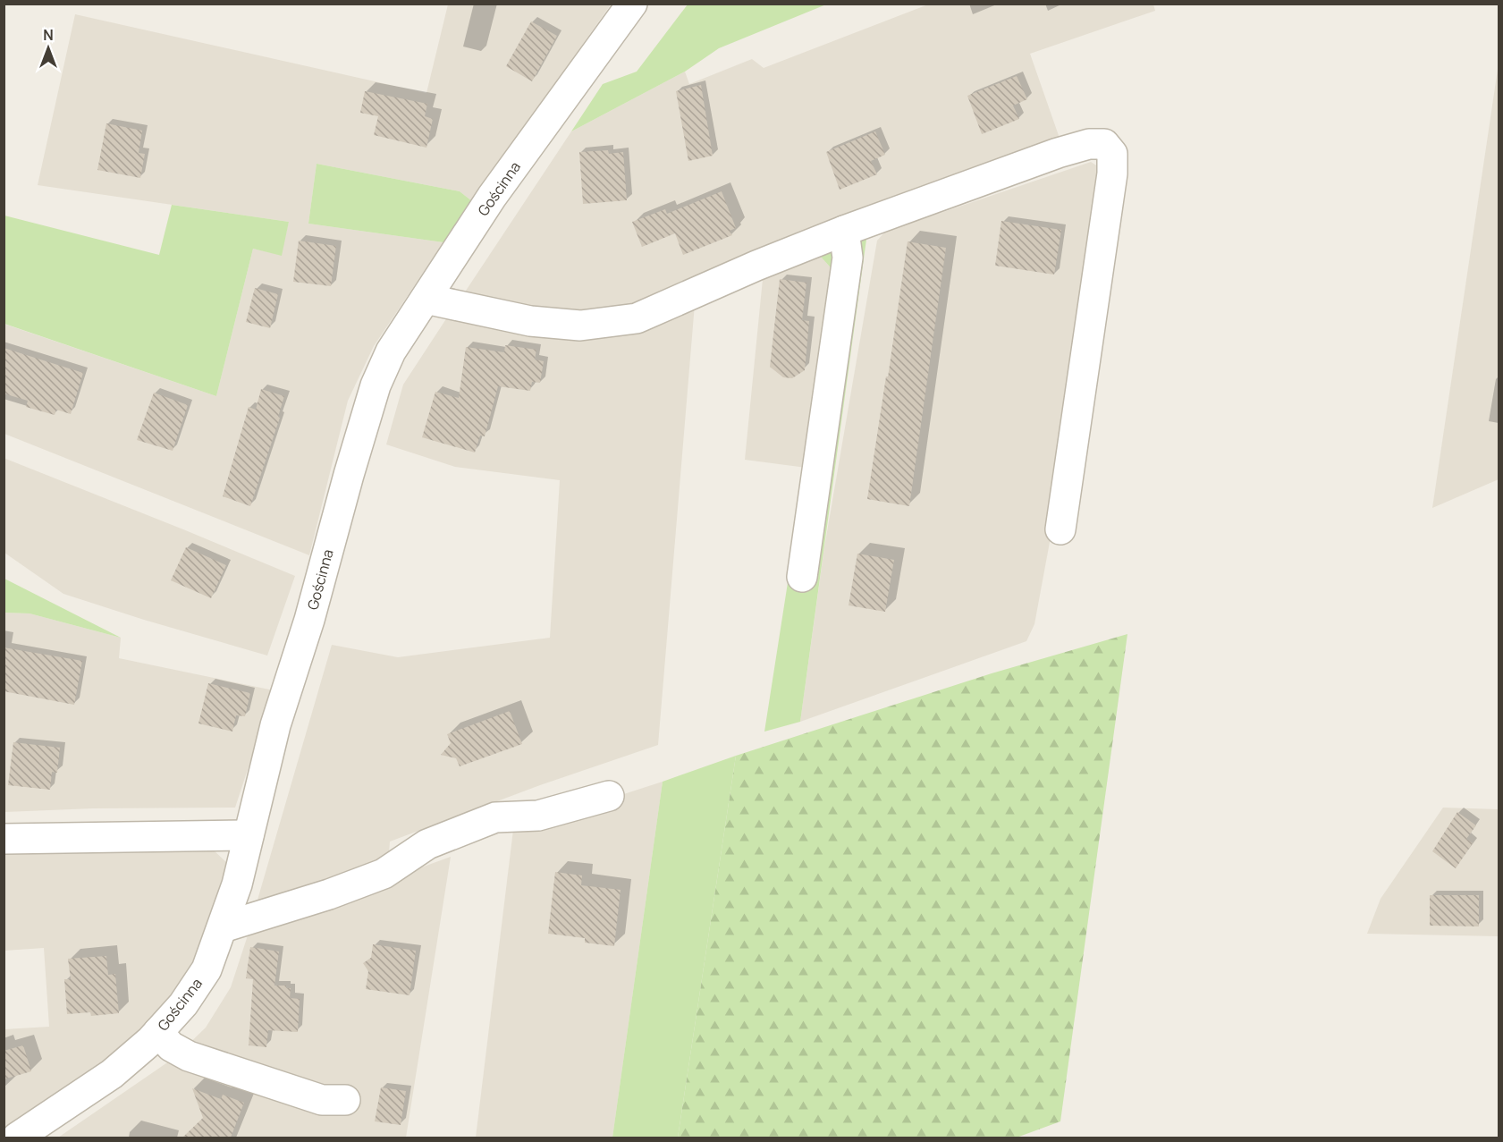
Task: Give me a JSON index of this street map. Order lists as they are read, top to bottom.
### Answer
{
  "streets": {
    "street": ["Gościnna"]
  },
  "north": "top"
}
